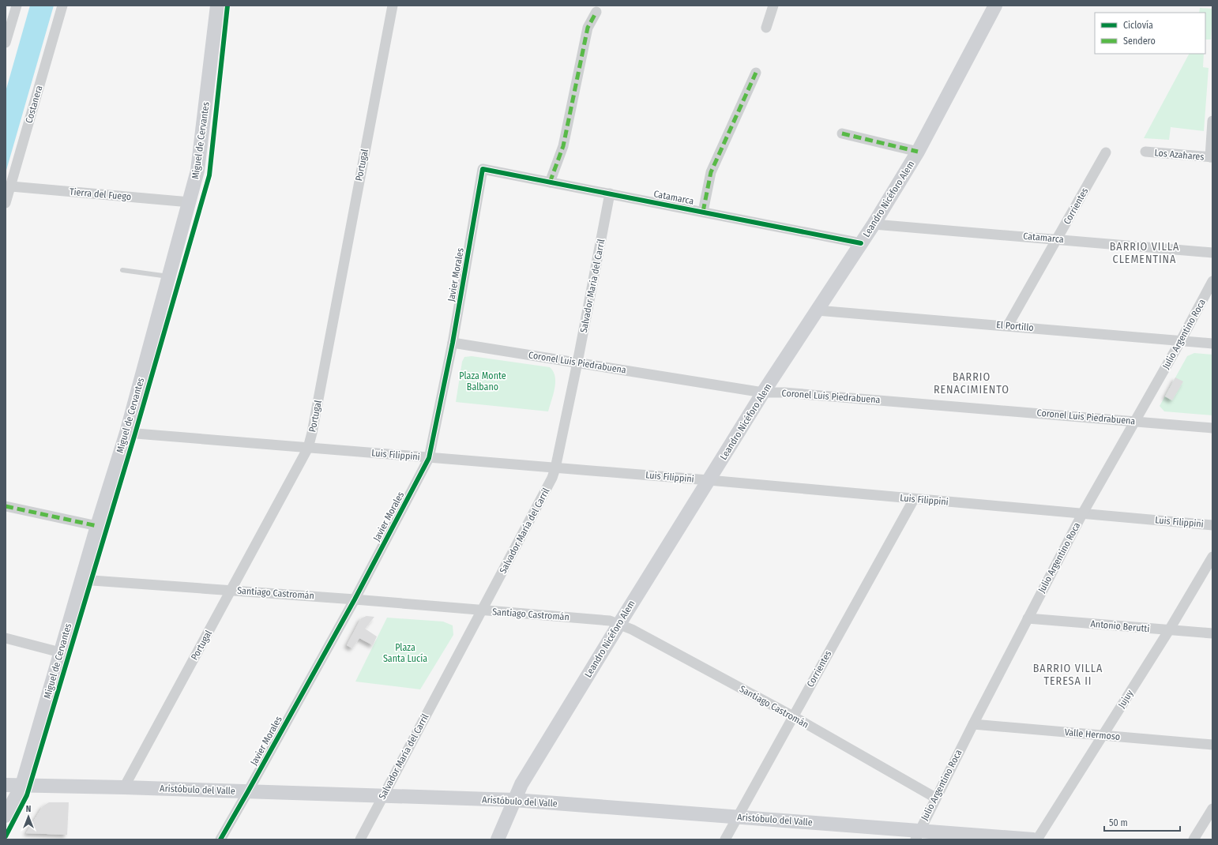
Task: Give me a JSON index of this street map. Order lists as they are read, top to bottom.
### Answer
{
  "streets": {
    "street": [
      "Costanera",
      "Miguel de Cervantes",
      "Los Azahares",
      "Portugal",
      "Tierra del Fuego",
      "Catamarca",
      "Leandro Nicéforo Alem",
      "Corrientes",
      "Javier Morales",
      "Salvador María del Carril",
      "El Portillo",
      "Julio Argentino Roca",
      "Coronel Luis Piedrabuena",
      "Luis Filippini",
      "Santiago Castromán",
      "Antonio Berutti",
      "Jujuy",
      "Valle Hermoso",
      "Aristóbulo del Valle"
    ]
  },
  "crossings": [
    ["Costanera", "Tierra del Fuego"],
    ["Miguel de Cervantes", "Tierra del Fuego"],
    ["Miguel de Cervantes", "Luis Filippini"],
    ["Miguel de Cervantes", "Santiago Castromán"],
    ["Miguel de Cervantes", "Aristóbulo del Valle"],
    ["Portugal", "Luis Filippini"],
    ["Portugal", "Santiago Castromán"],
    ["Portugal", "Aristóbulo del Valle"],
    ["Catamarca", "Leandro Nicéforo Alem"],
    ["Catamarca", "Corrientes"],
    ["Catamarca", "Javier Morales"],
    ["Catamarca", "Salvador María del Carril"],
    ["Leandro Nicéforo Alem", "El Portillo"],
    ["Leandro Nicéforo Alem", "Coronel Luis Piedrabuena"],
    ["Leandro Nicéforo Alem", "Luis Filippini"],
    ["Leandro Nicéforo Alem", "Santiago Castromán"],
    ["Leandro Nicéforo Alem", "Aristóbulo del Valle"],
    ["Corrientes", "El Portillo"],
    ["Corrientes", "Luis Filippini"],
    ["Corrientes", "Santiago Castromán"],
    ["Corrientes", "Aristóbulo del Valle"],
    ["Javier Morales", "Coronel Luis Piedrabuena"],
    ["Javier Morales", "Luis Filippini"],
    ["Javier Morales", "Santiago Castromán"],
    ["Javier Morales", "Aristóbulo del Valle"],
    ["Salvador María del Carril", "Coronel Luis Piedrabuena"],
    ["Salvador María del Carril", "Luis Filippini"],
    ["Salvador María del Carril", "Santiago Castromán"],
    ["Salvador María del Carril", "Aristóbulo del Valle"],
    ["El Portillo", "Julio Argentino Roca"],
    ["Julio Argentino Roca", "Coronel Luis Piedrabuena"],
    ["Julio Argentino Roca", "Luis Filippini"],
    ["Julio Argentino Roca", "Santiago Castromán"],
    ["Julio Argentino Roca", "Antonio Berutti"],
    ["Julio Argentino Roca", "Valle Hermoso"],
    ["Julio Argentino Roca", "Aristóbulo del Valle"],
    ["Antonio Berutti", "Jujuy"],
    ["Jujuy", "Valle Hermoso"]
  ],
  "districts": ["BARRIO VILLA CLEMENTINA", "BARRIO RENACIMIENTO", "BARRIO VILLA TERESA II"],
  "parks": ["Plaza Monte Balbano", "Plaza Santa Lucía"],
  "legend": ["Ciclovía", "Sendero"],
  "scale_bar": "50 m",
  "north": "top"
}
